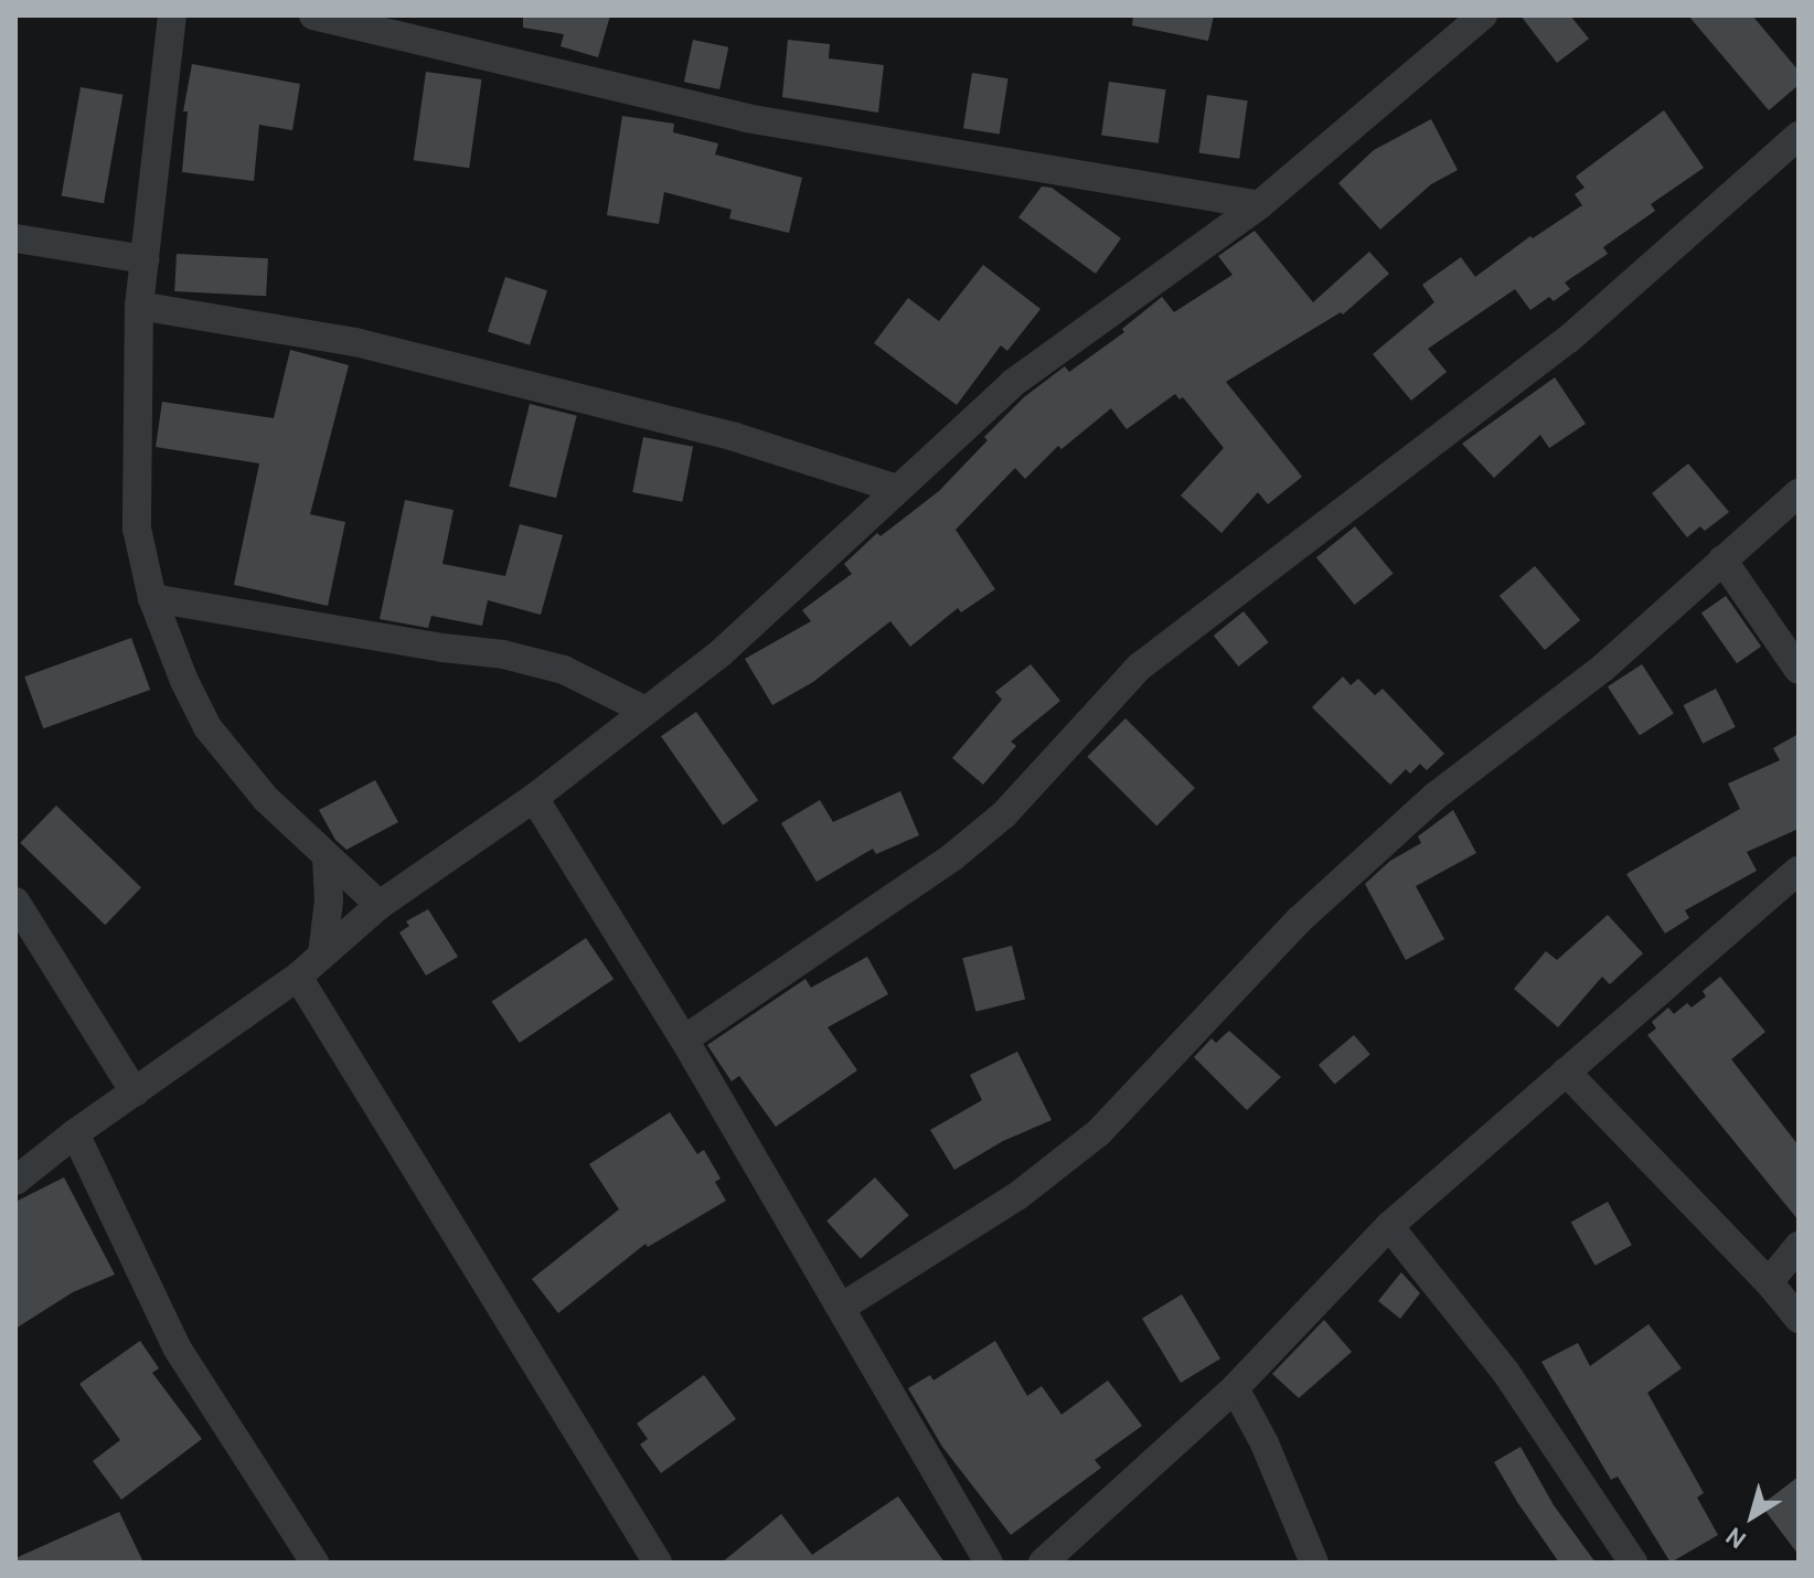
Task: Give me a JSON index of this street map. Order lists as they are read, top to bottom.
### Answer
{
  "north": "bottom left"
}
